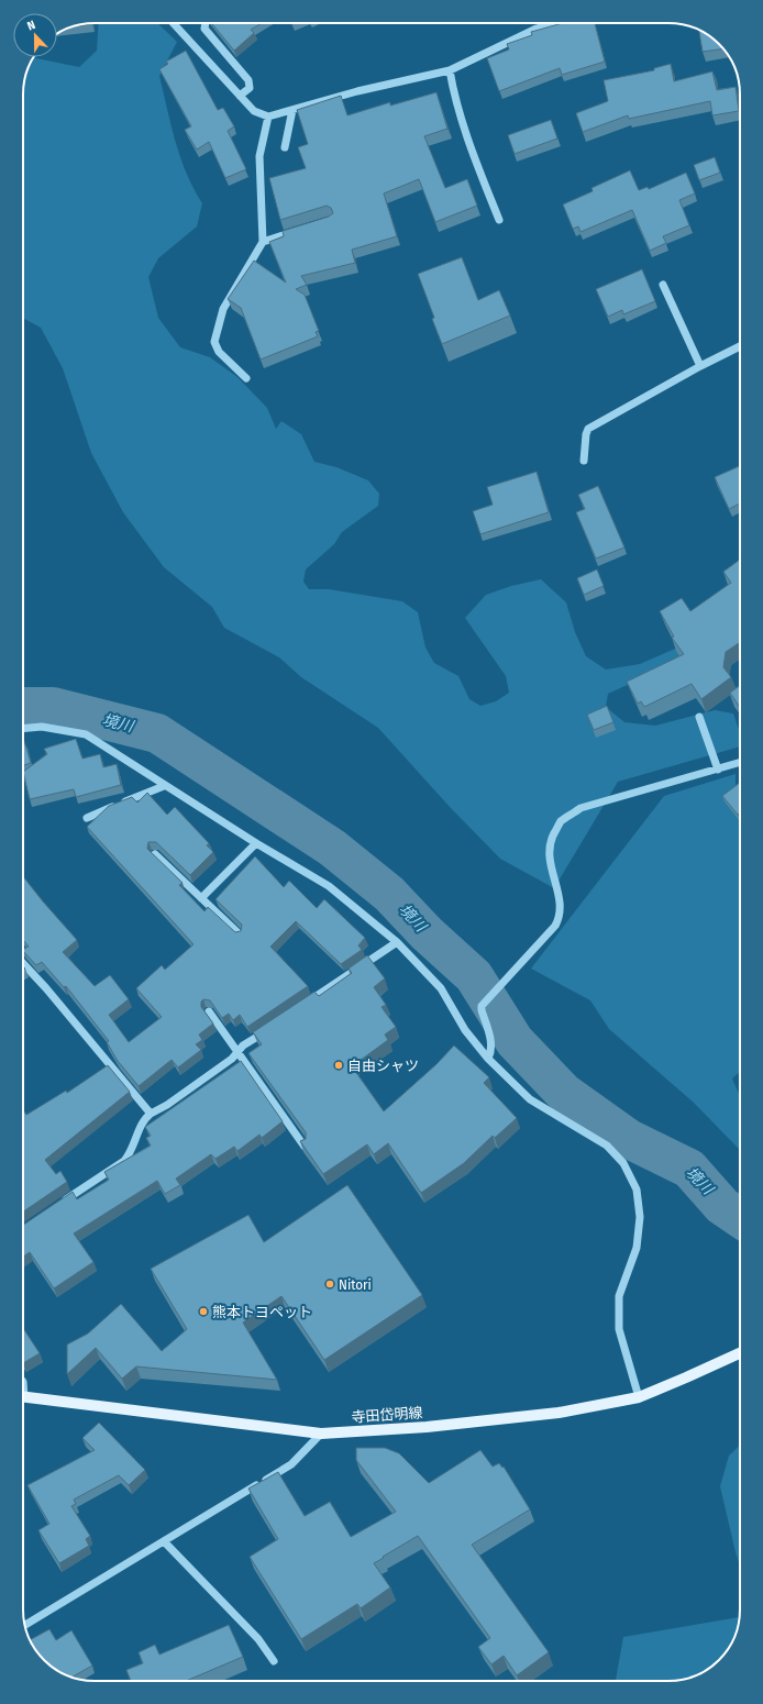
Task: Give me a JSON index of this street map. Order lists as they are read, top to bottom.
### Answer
{
  "streets": {
    "main road": ["寺田岱明線"]
  },
  "water": ["境川"],
  "places": ["自由シャツ", "Nitori", "熊本トヨペット"],
  "north": "top"
}
